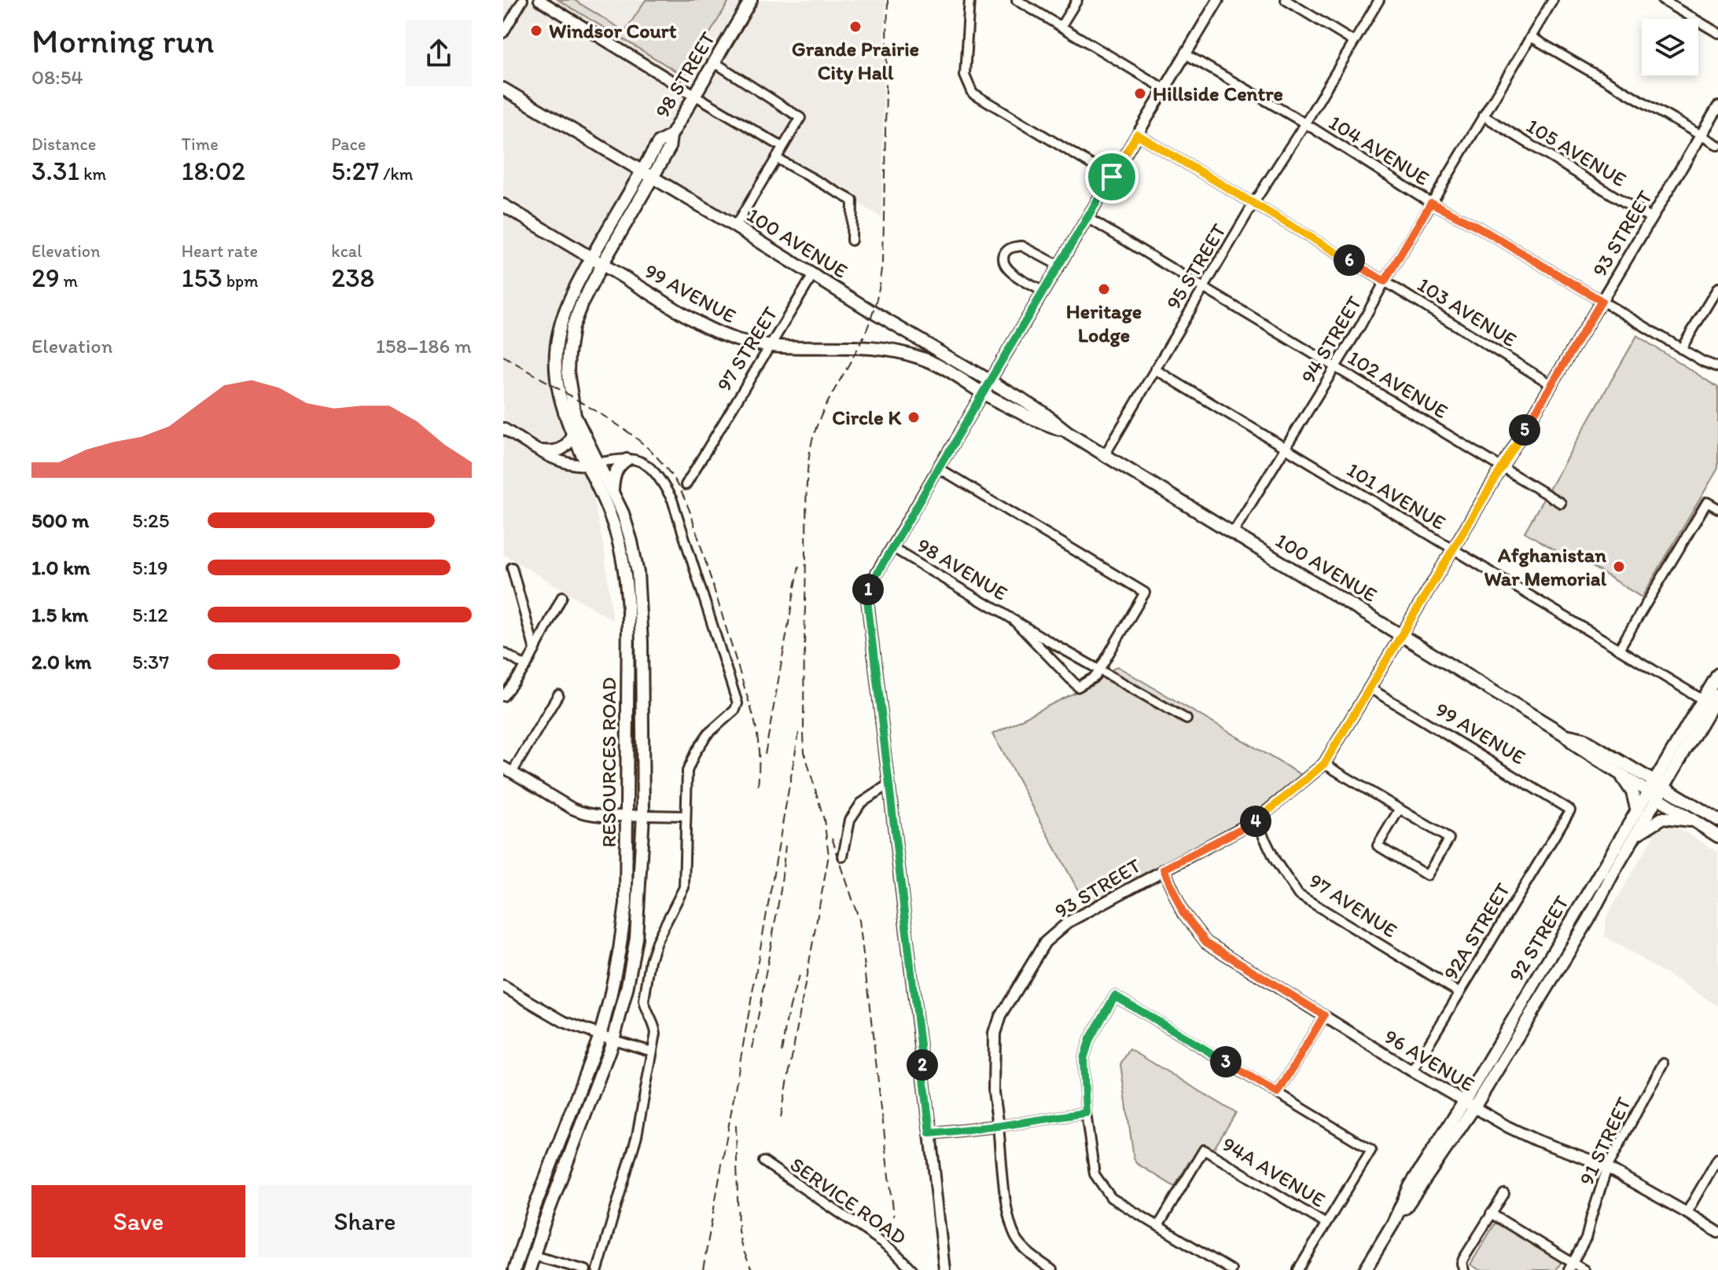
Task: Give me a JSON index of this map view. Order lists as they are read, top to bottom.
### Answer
{
  "streets": {
    "main road": [
      "98 STREET",
      "100 AVENUE",
      "99 AVENUE",
      "RESOURCES ROAD",
      "92 STREET"
    ],
    "street": [
      "104 AVENUE",
      "105 AVENUE",
      "93 STREET",
      "95 STREET",
      "103 AVENUE",
      "94 STREET",
      "97 STREET",
      "102 AVENUE",
      "101 AVENUE",
      "98 AVENUE",
      "97 AVENUE",
      "92A STREET",
      "96 AVENUE",
      "91 STREET",
      "94A AVENUE",
      "SERVICE ROAD"
    ]
  },
  "crossings": [
    ["98 STREET", "100 AVENUE"],
    ["98 STREET", "99 AVENUE"],
    ["98 STREET", "RESOURCES ROAD"],
    ["104 AVENUE", "93 STREET"],
    ["104 AVENUE", "95 STREET"],
    ["104 AVENUE", "94 STREET"],
    ["105 AVENUE", "93 STREET"],
    ["105 AVENUE", "94 STREET"],
    ["93 STREET", "100 AVENUE"],
    ["93 STREET", "99 AVENUE"],
    ["93 STREET", "103 AVENUE"],
    ["93 STREET", "102 AVENUE"],
    ["93 STREET", "101 AVENUE"],
    ["93 STREET", "97 AVENUE"],
    ["93 STREET", "96 AVENUE"],
    ["100 AVENUE", "95 STREET"],
    ["100 AVENUE", "99 AVENUE"],
    ["100 AVENUE", "94 STREET"],
    ["100 AVENUE", "97 STREET"],
    ["100 AVENUE", "92 STREET"],
    ["95 STREET", "103 AVENUE"],
    ["95 STREET", "102 AVENUE"],
    ["95 STREET", "101 AVENUE"],
    ["99 AVENUE", "97 STREET"],
    ["99 AVENUE", "RESOURCES ROAD"],
    ["99 AVENUE", "92A STREET"],
    ["103 AVENUE", "94 STREET"],
    ["94 STREET", "102 AVENUE"],
    ["94 STREET", "101 AVENUE"],
    ["101 AVENUE", "92 STREET"],
    ["97 AVENUE", "92A STREET"],
    ["92A STREET", "96 AVENUE"],
    ["92 STREET", "96 AVENUE"],
    ["96 AVENUE", "91 STREET"]
  ],
  "places": [
    "Grande Prairie City Hall",
    "Windsor Court",
    "Hillside Centre",
    "Heritage Lodge",
    "Circle K",
    "Afghanistan War Memorial"
  ],
  "page": {
    "heading": ["Morning run", "08:54"],
    "stats": [
      ["Distance", "3.31 km"],
      ["Time", "18:02"],
      ["Pace", "5:27 /km"],
      ["Elevation", "29 m"],
      ["Heart rate", "153 bpm"],
      ["kcal", "238"]
    ],
    "pins": [
      "6",
      "5",
      "1",
      "4",
      "3",
      "2"
    ],
    "chart": ["Elevation", "158–186 m"],
    "list": [
      {
        "name": "500 m",
        "note": "5:25"
      },
      {
        "name": "1.0 km",
        "note": "5:19"
      },
      {
        "name": "1.5 km",
        "note": "5:12"
      },
      {
        "name": "2.0 km",
        "note": "5:37"
      }
    ],
    "buttons": ["Save", "Share"]
  }
}
